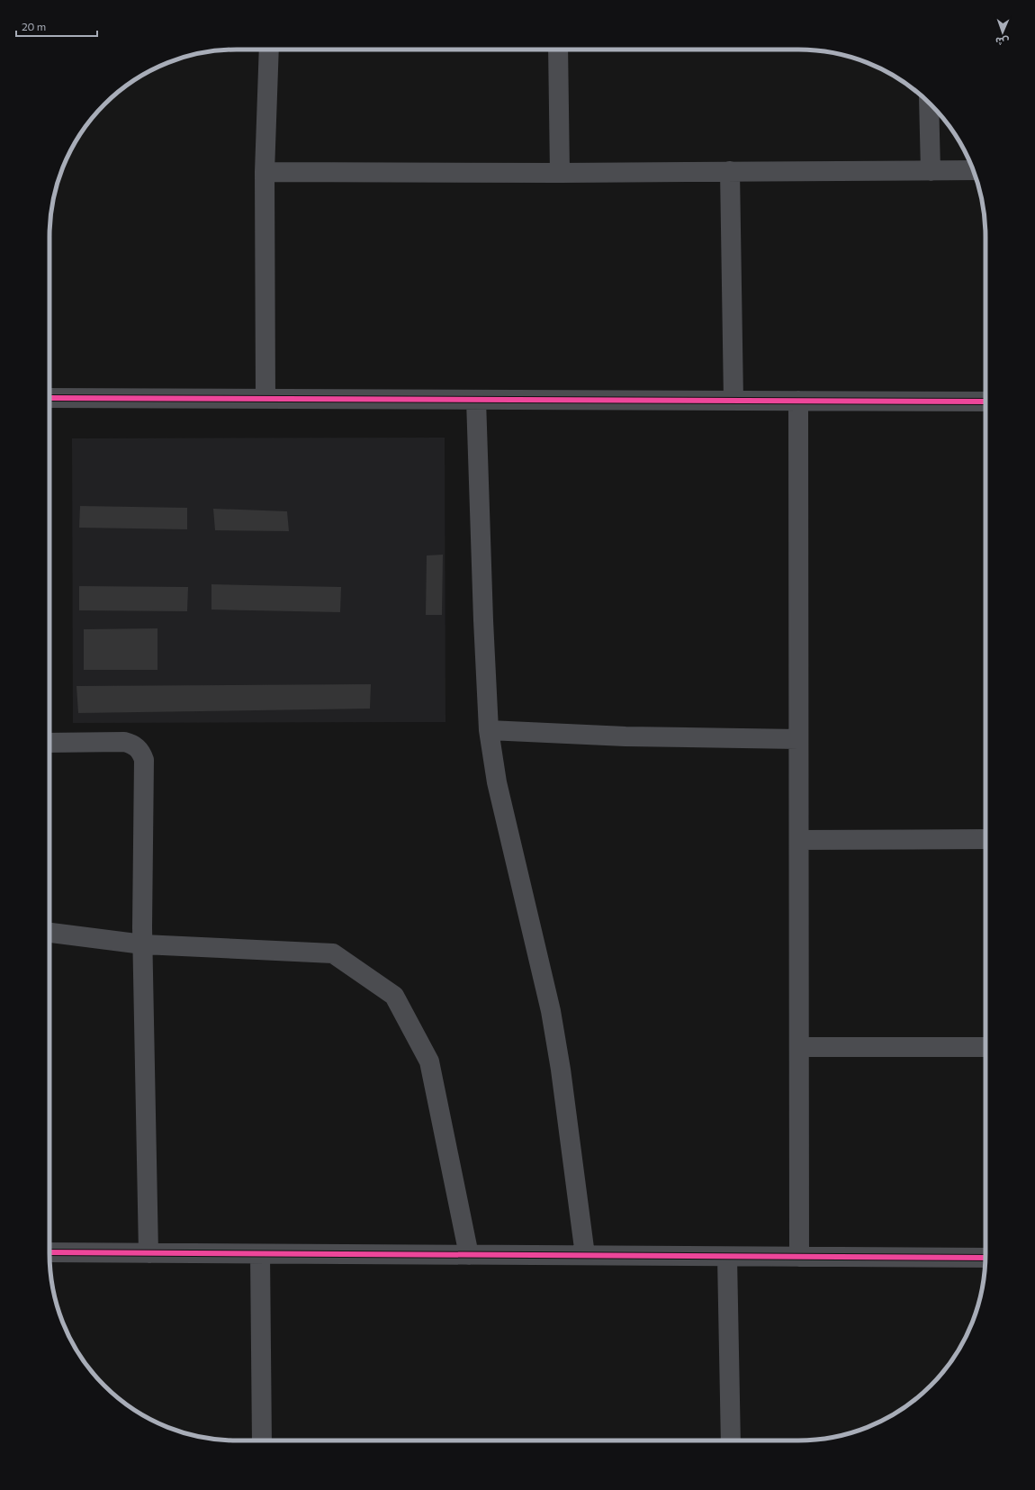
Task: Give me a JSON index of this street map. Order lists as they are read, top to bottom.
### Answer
{
  "scale_bar": "20 m",
  "north": "bottom"
}
